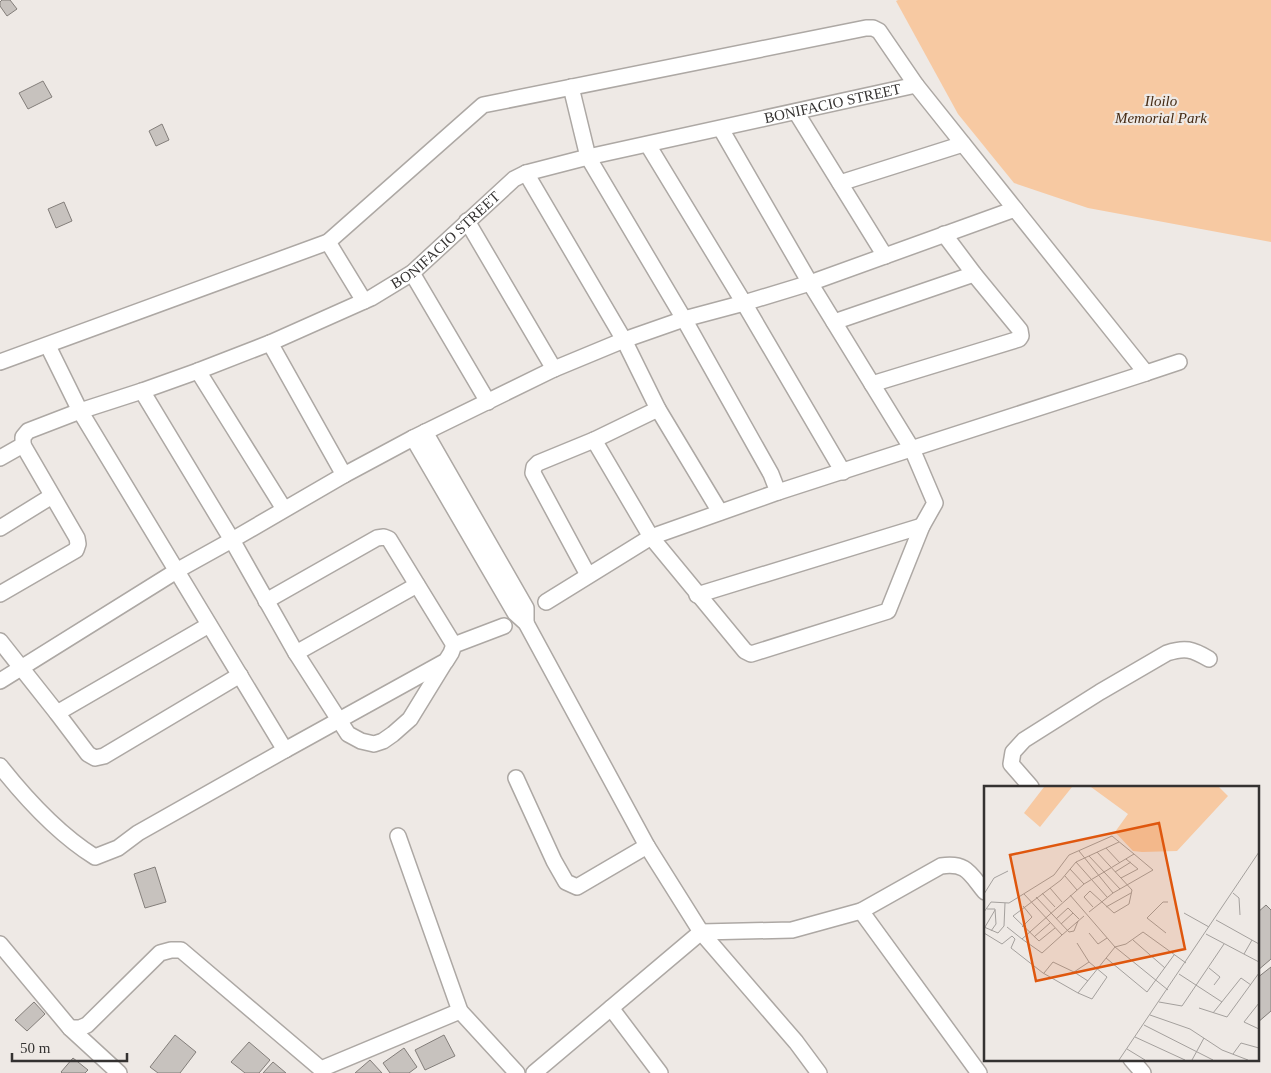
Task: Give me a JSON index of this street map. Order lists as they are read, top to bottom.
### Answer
{
  "streets": {
    "street": ["BONIFACIO STREET"]
  },
  "parks": ["Iloilo Memorial Park"],
  "scale_bar": "50 m"
}
